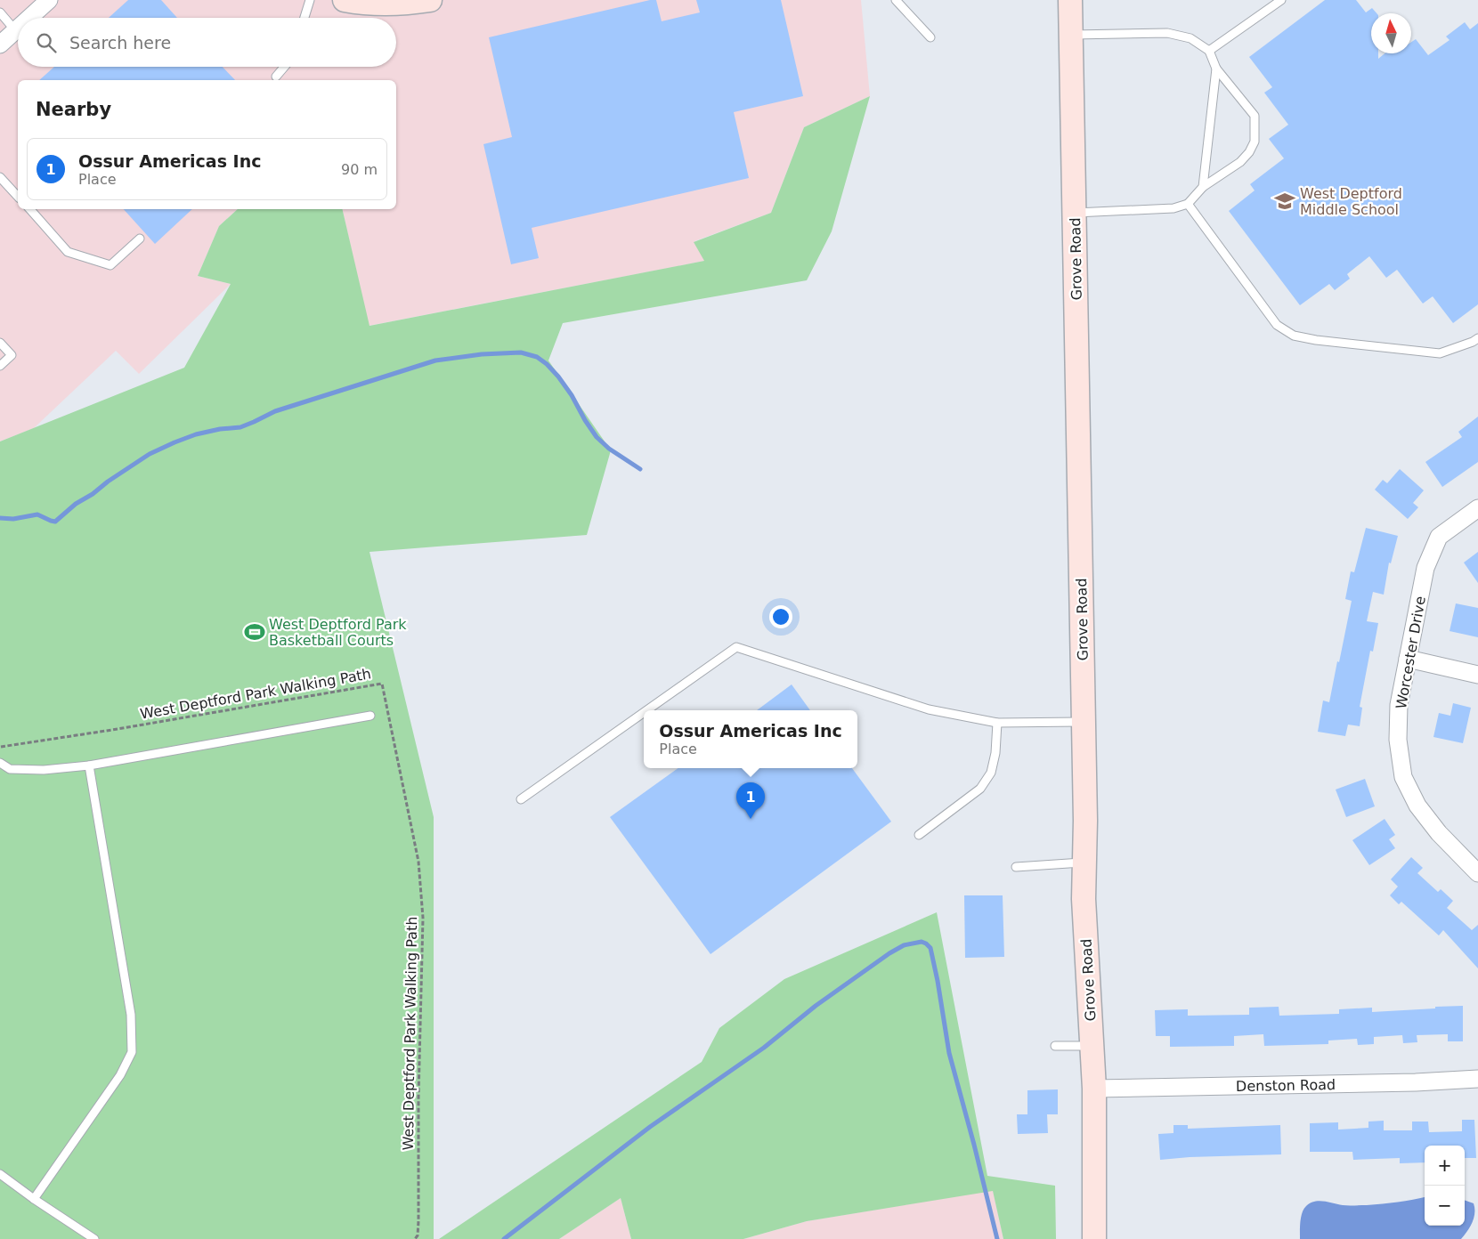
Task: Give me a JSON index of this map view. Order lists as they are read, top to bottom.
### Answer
{
  "streets": {
    "main road": ["Grove Road"],
    "street": ["Worcester Drive", "Denston Road"],
    "path": ["West Deptford Park Walking Path"]
  },
  "crossings": [
    ["Grove Road", "Denston Road"]
  ],
  "places": {
    "school or university": ["West Deptford Middle School"],
    "sports": ["West Deptford Park Basketball Courts"]
  },
  "north": "top",
  "page": {
    "search": "Search here",
    "heading": "Nearby",
    "list": [
      {
        "mark": "1",
        "name": "Ossur Americas Inc",
        "note": "Place",
        "value": "90 m"
      }
    ],
    "popup": ["Ossur Americas Inc", "Place"],
    "pins": "1",
    "map_buttons": ["+", "−"]
  }
}
